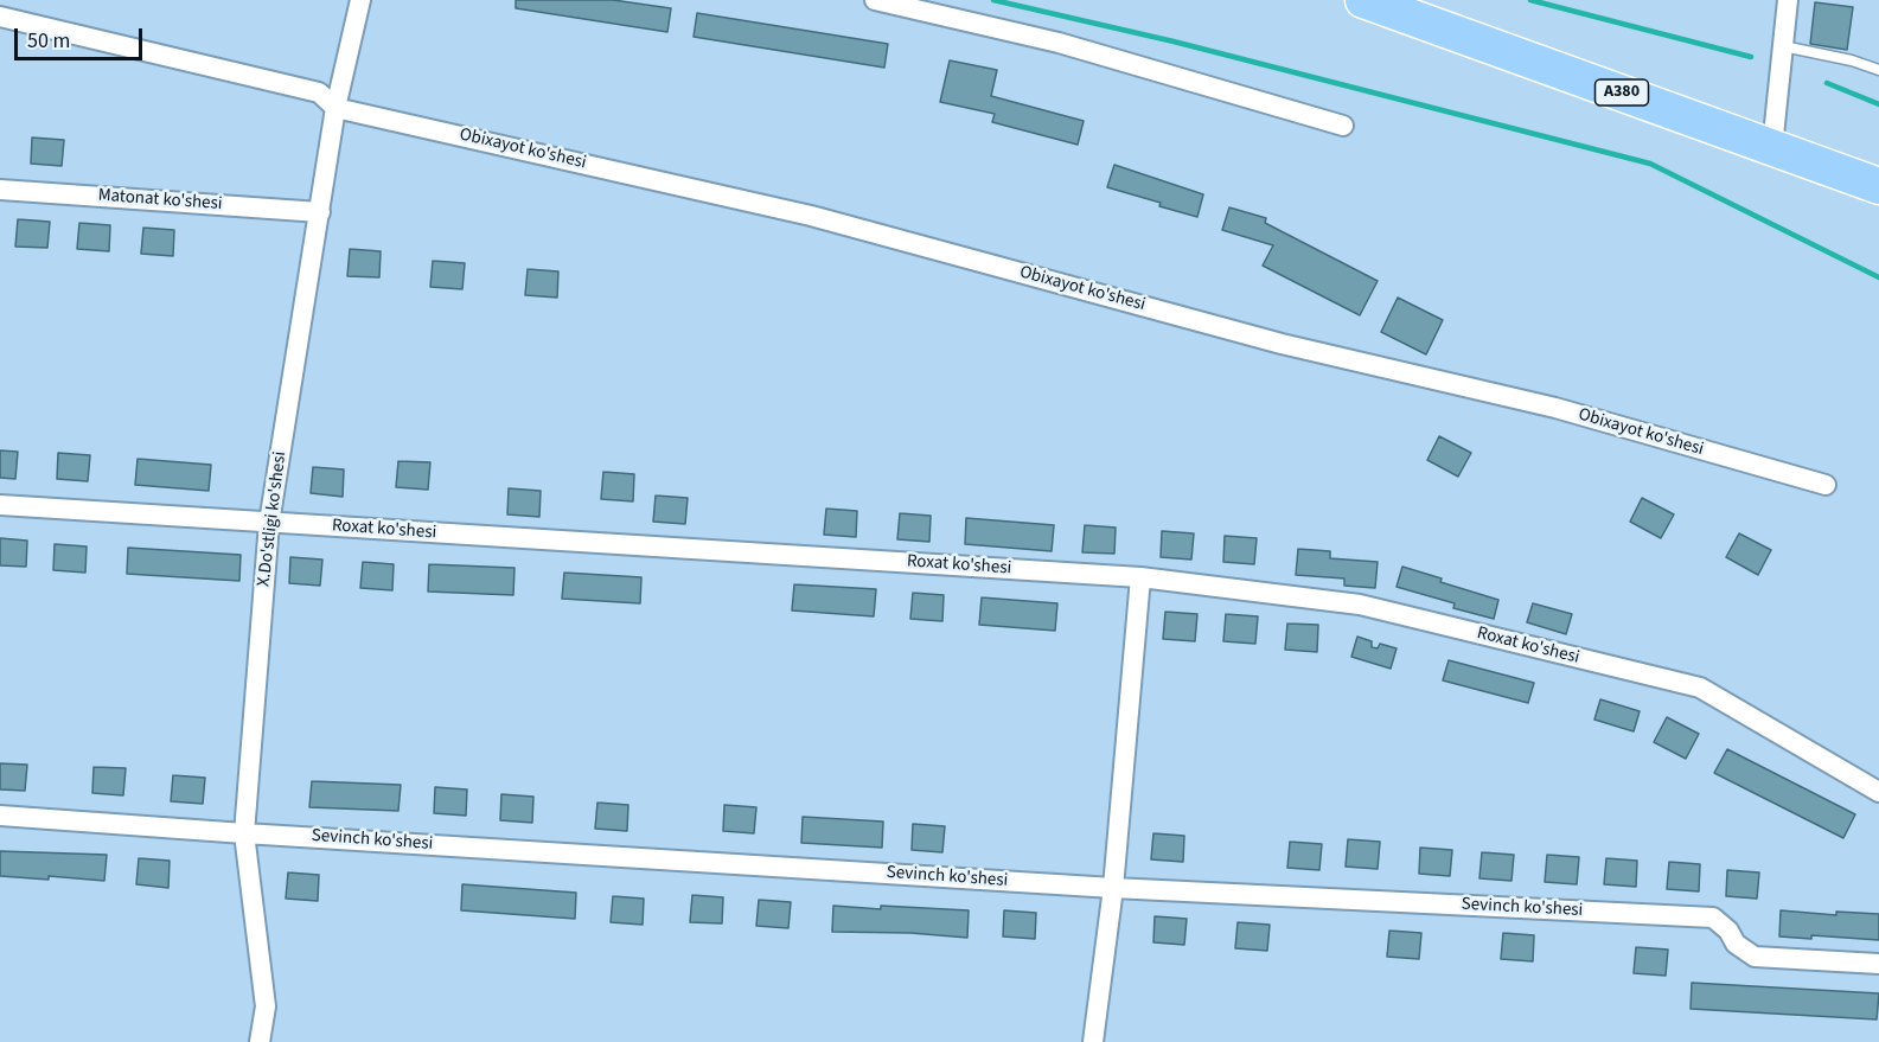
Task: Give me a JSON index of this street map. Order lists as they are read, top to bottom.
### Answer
{
  "streets": {
    "highway": ["A380"],
    "street": [
      "Obixayot ko'shesi",
      "Matonat ko'shesi",
      "X.Do'stligi ko'shesi",
      "Roxat ko'shesi",
      "Sevinch ko'shesi"
    ]
  },
  "crossings": [
    ["Obixayot ko'shesi", "X.Do'stligi ko'shesi"],
    ["Matonat ko'shesi", "X.Do'stligi ko'shesi"],
    ["X.Do'stligi ko'shesi", "Roxat ko'shesi"],
    ["X.Do'stligi ko'shesi", "Sevinch ko'shesi"]
  ],
  "scale_bar": "50 m"
}
